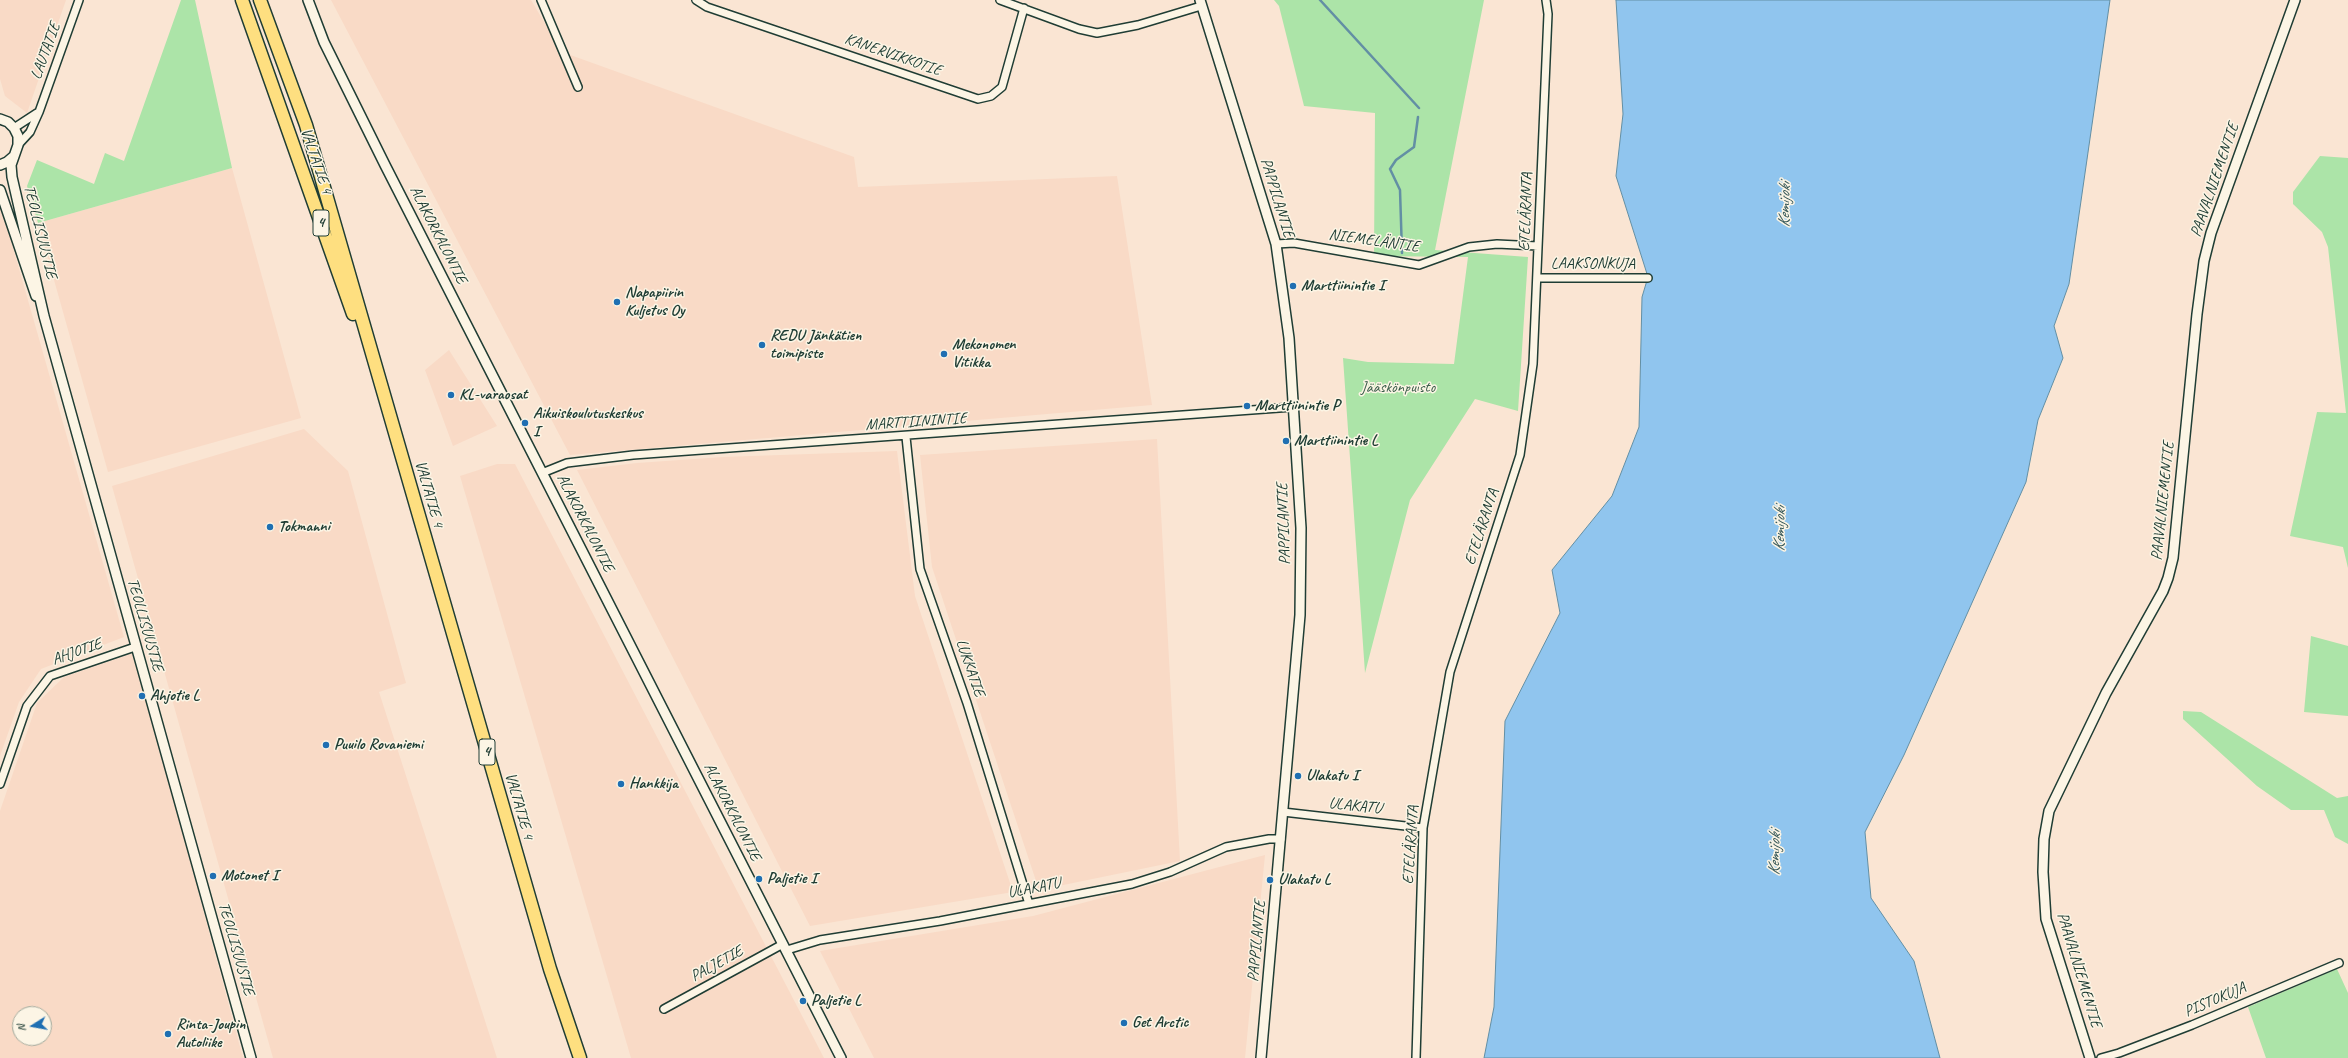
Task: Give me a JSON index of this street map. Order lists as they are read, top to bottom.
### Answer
{
  "streets": {
    "highway": ["VALTATIE 4", "4"],
    "street": [
      "LAUTATIE",
      "KANERVIKKOTIE",
      "PAAVALNIEMENTIE",
      "PAPPILANTIE",
      "ETELÄRANTA",
      "TEOLLISUUSTIE",
      "ALAKORKALONTIE",
      "NIEMELÄNTIE",
      "LAAKSONKUJA",
      "MARTTIININTIE",
      "AHJOTIE",
      "LUKKATIE",
      "ULAKATU",
      "PALJETIE",
      "PISTOKUJA"
    ]
  },
  "crossings": [
    ["LAUTATIE", "TEOLLISUUSTIE"],
    ["PAPPILANTIE", "NIEMELÄNTIE"],
    ["PAPPILANTIE", "MARTTIININTIE"],
    ["PAPPILANTIE", "ULAKATU"],
    ["ETELÄRANTA", "NIEMELÄNTIE"],
    ["ETELÄRANTA", "LAAKSONKUJA"],
    ["ETELÄRANTA", "ULAKATU"],
    ["TEOLLISUUSTIE", "AHJOTIE"],
    ["ALAKORKALONTIE", "MARTTIININTIE"],
    ["ALAKORKALONTIE", "ULAKATU"],
    ["ALAKORKALONTIE", "PALJETIE"],
    ["MARTTIININTIE", "LUKKATIE"],
    ["LUKKATIE", "ULAKATU"],
    ["ULAKATU", "PALJETIE"]
  ],
  "water": ["Kemijoki"],
  "parks": ["Jääskönpuisto"],
  "places": [
    "Marttiinintie I",
    "Napapiirin Kuljetus Oy",
    "REDU Jänkätien toimipiste",
    "Mekonomen Vitikka",
    "KL-varaosat",
    "Marttiinintie P",
    "Aikuiskoulutuskeskus I",
    "Marttiinintie L",
    "Tokmanni",
    "Ahjotie L",
    "Puuilo Rovaniemi",
    "Ulakatu I",
    "Hankkija",
    "Motonet I",
    "Paljetie I",
    "Ulakatu L",
    "Paljetie L",
    "Get Arctic",
    "Rinta-Joupin Autoliike"
  ],
  "north": "left"
}
